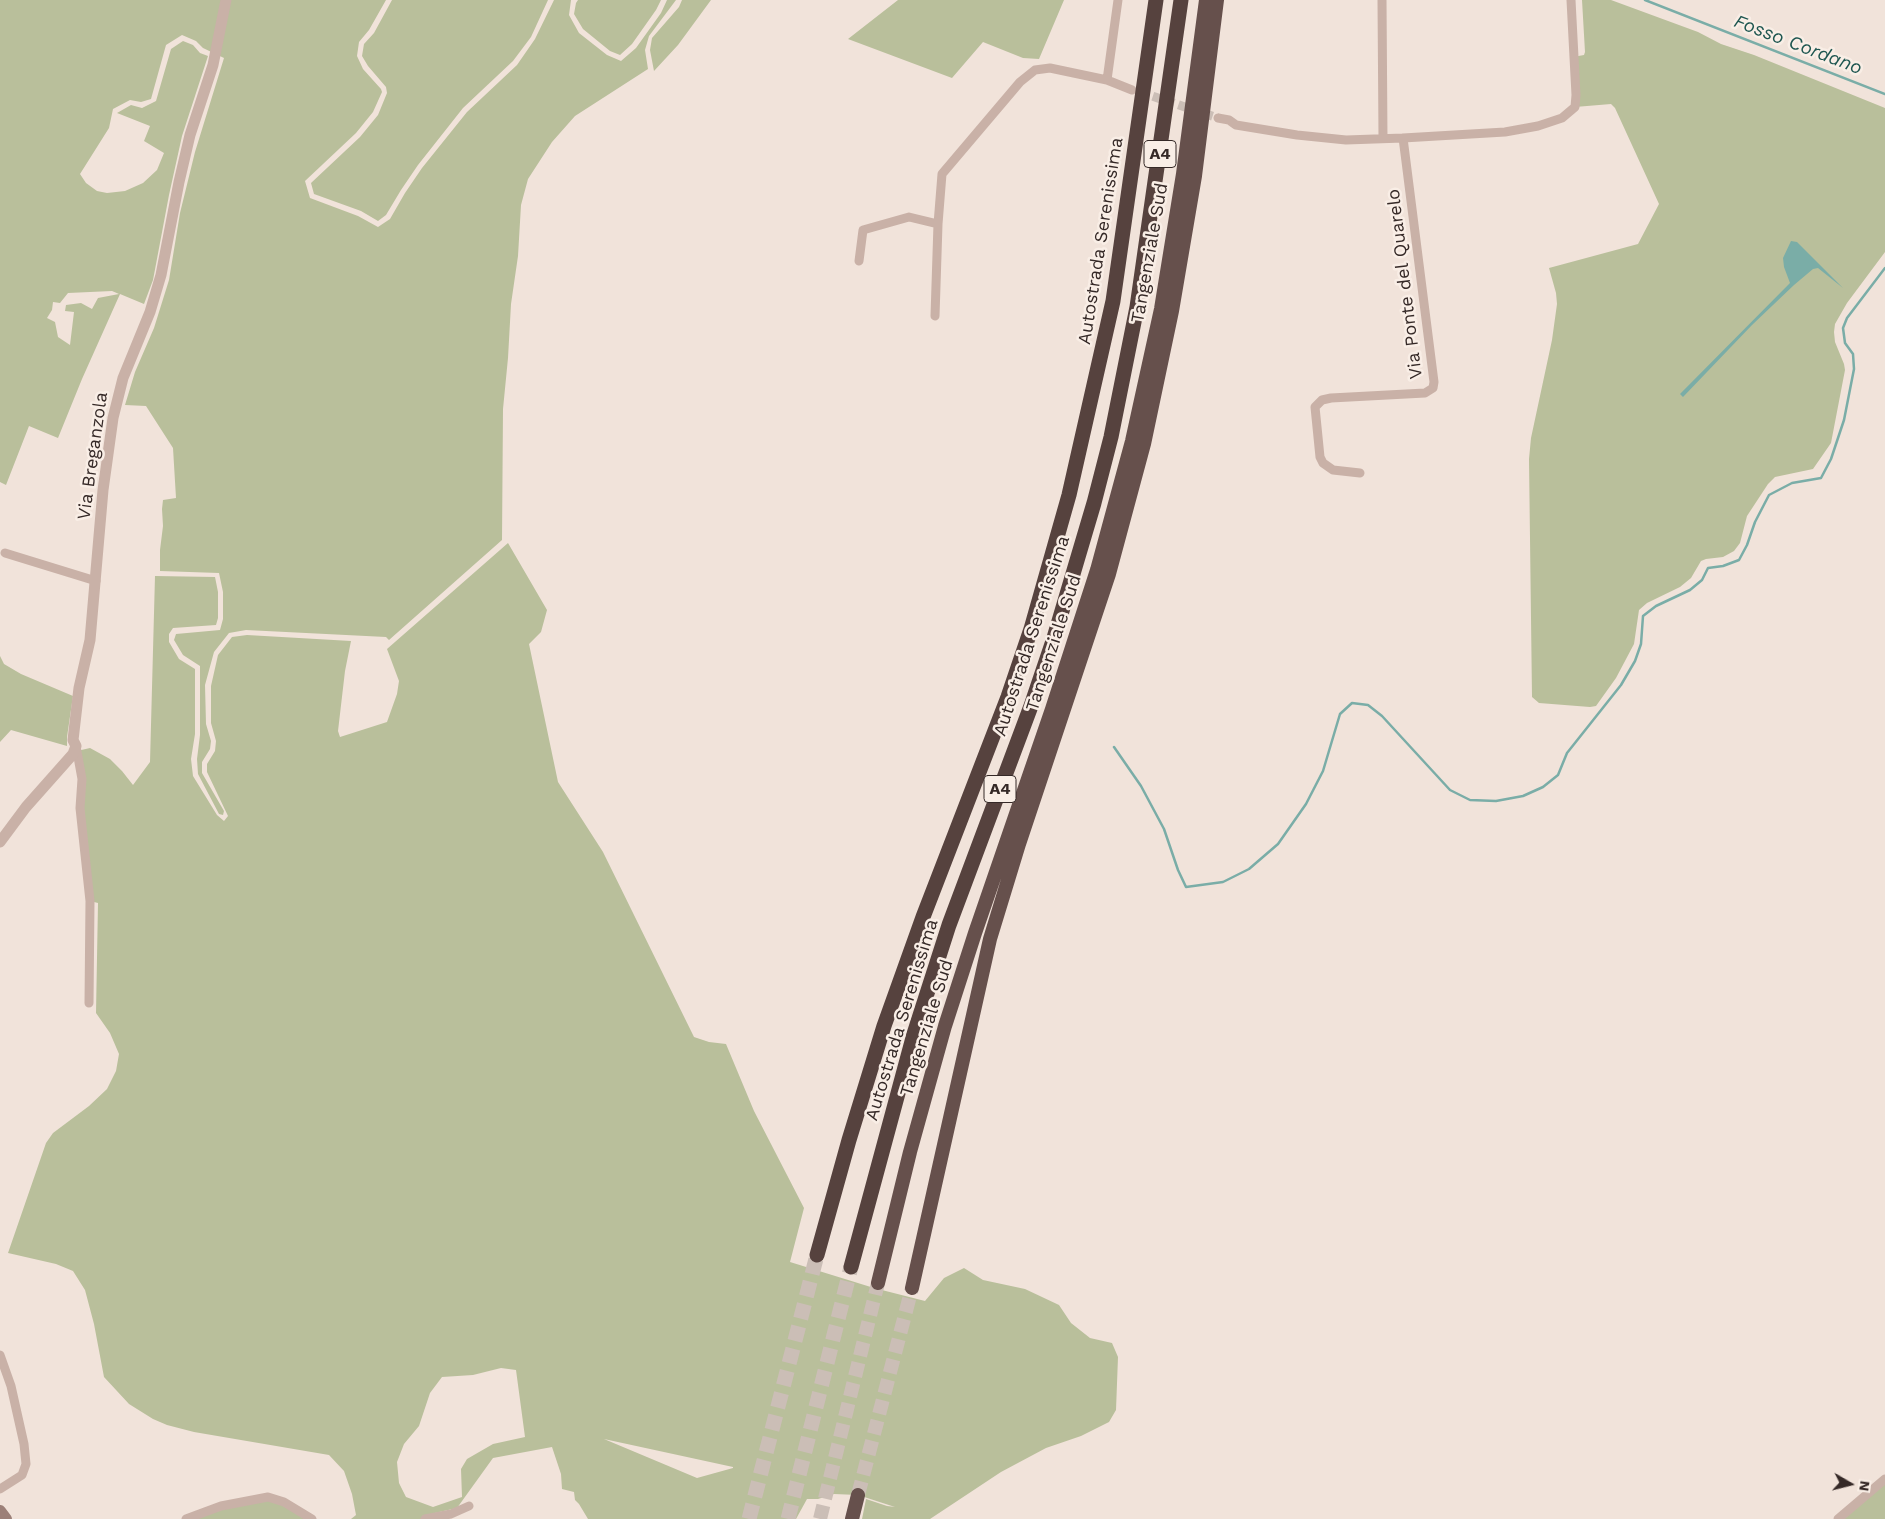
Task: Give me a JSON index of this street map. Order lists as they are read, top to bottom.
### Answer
{
  "streets": {
    "highway": ["A4", "Autostrada Serenissima", "Tangenziale Sud"],
    "street": ["Via Ponte del Quarelo", "Via Breganzola"]
  },
  "water": ["Fosso Cordano"],
  "north": "right"
}
